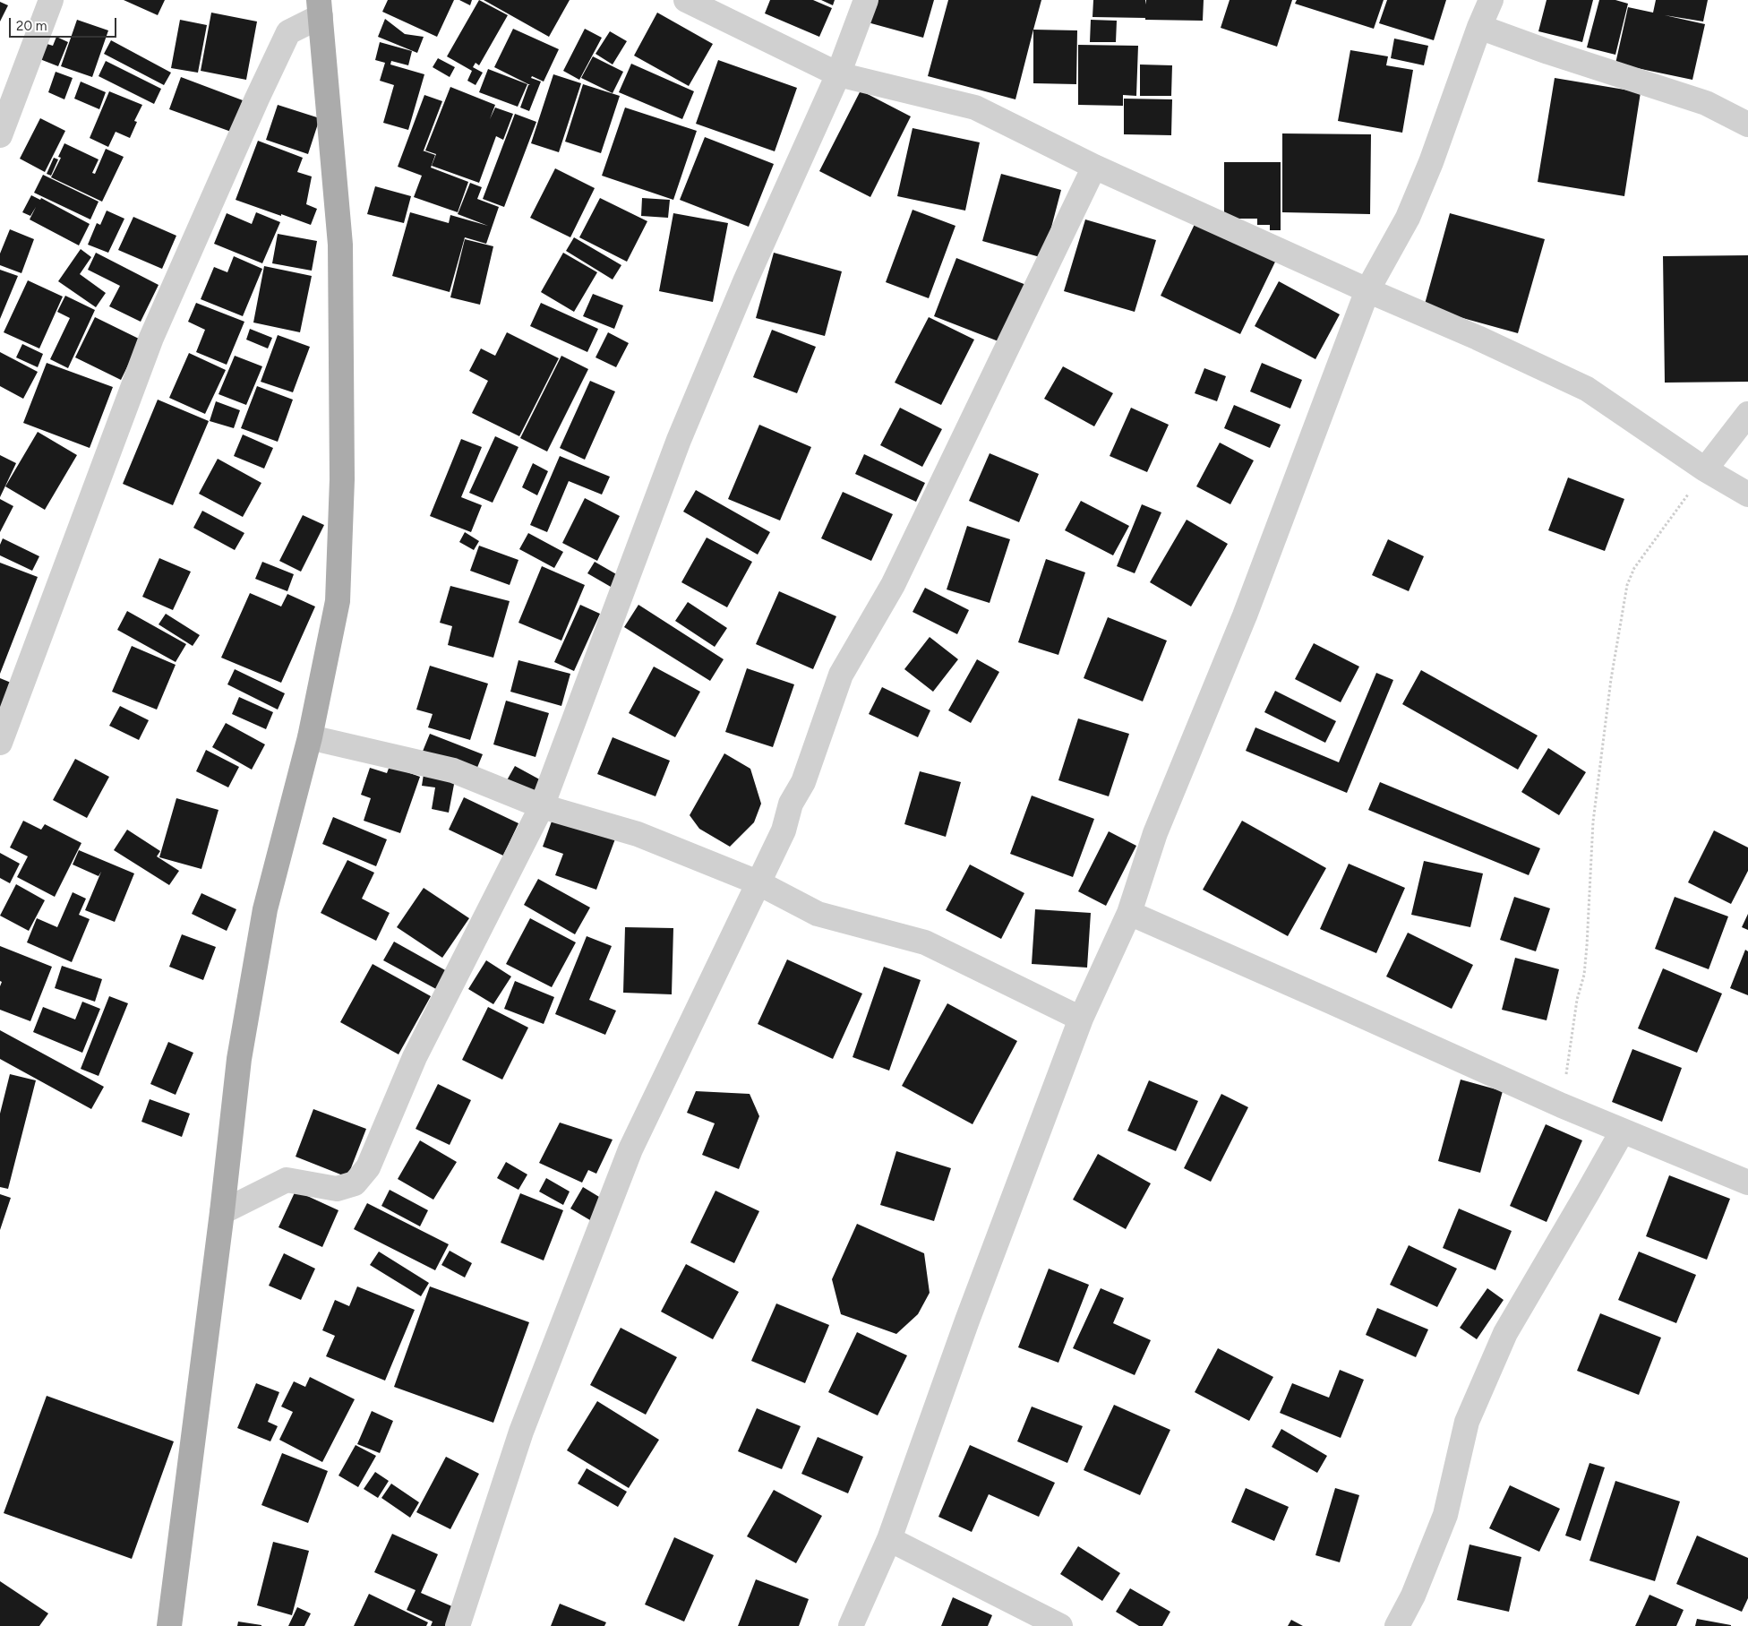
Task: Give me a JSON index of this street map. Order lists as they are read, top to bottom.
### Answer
{
  "scale_bar": "20 m"
}
